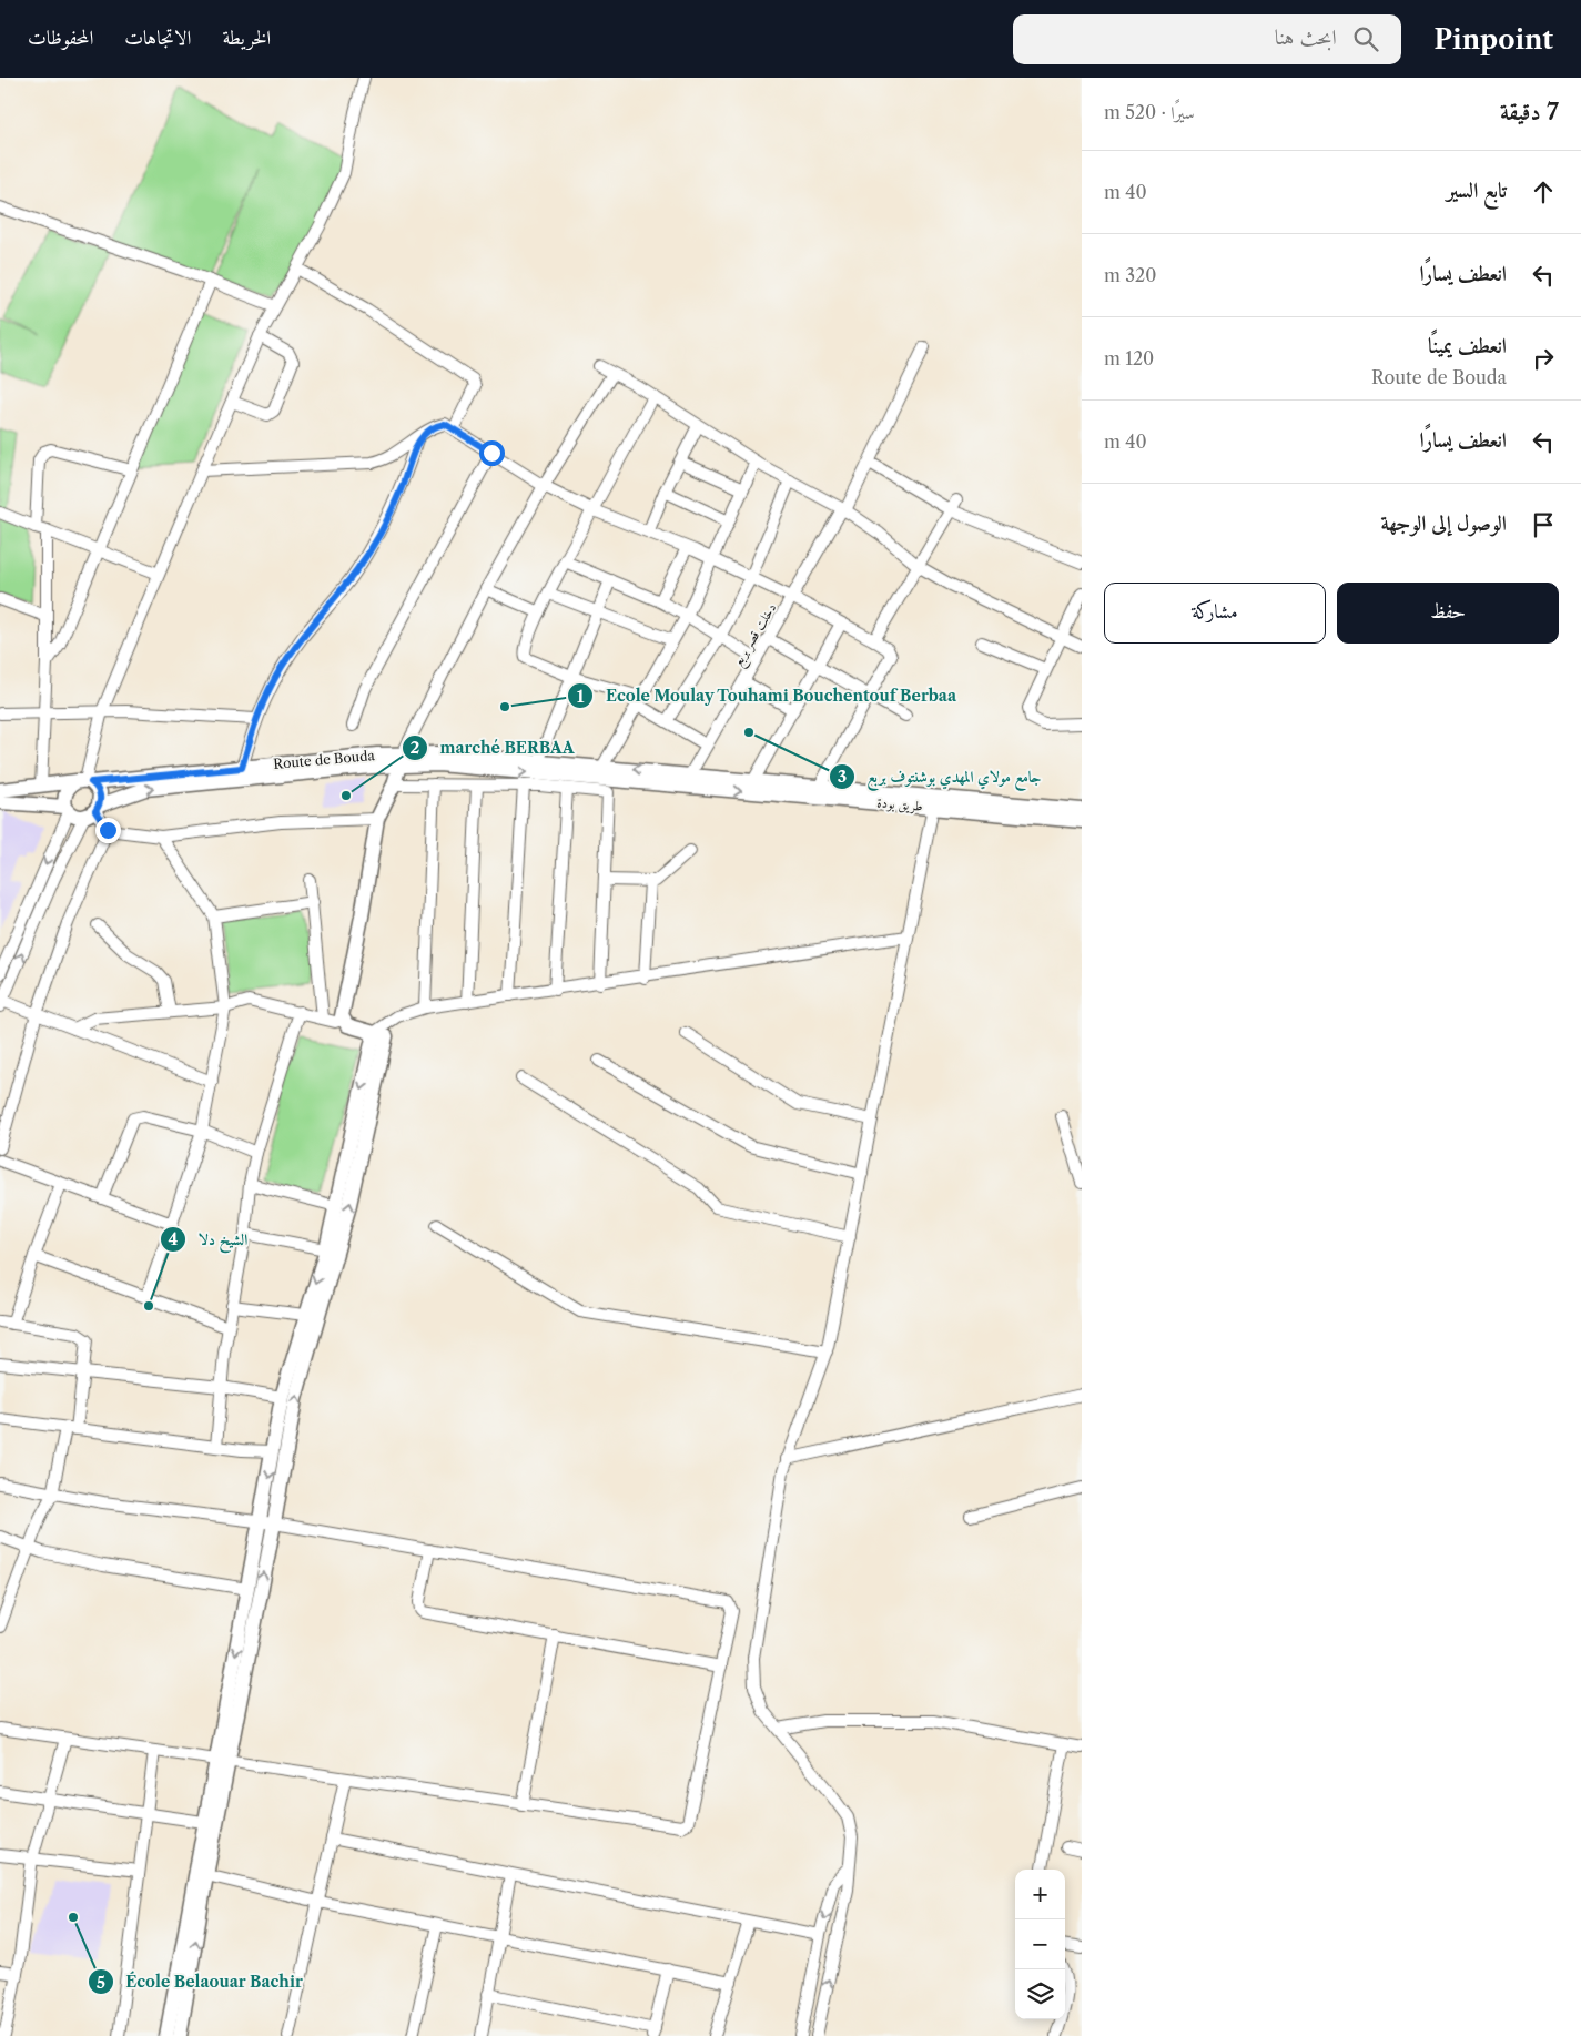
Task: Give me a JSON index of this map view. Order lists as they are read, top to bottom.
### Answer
{
  "streets": {
    "main road": ["Route de Bouda", "طريق بودة"],
    "street": ["دخلت قصر بربع"]
  },
  "crossings": [
    ["دخلت قصر بربع", "Route de Bouda"],
    ["دخلت قصر بربع", "طريق بودة"],
    ["Route de Bouda", "طريق بودة"]
  ],
  "places": [
    "Ecole Moulay Touhami Bouchentouf Berbaa",
    "جامع مولاي المهدي بوشنتوف بربع",
    "marché BERBAA",
    "الشيخ دلا",
    "École Belaouar Bachir"
  ],
  "page": {
    "header": "Pinpoint",
    "search": "ابحث هنا",
    "nav": ["الخريطة", "الاتجاهات", "المحفوظات"],
    "heading": ["7 دقيقة", "سيرًا · 520 m"],
    "list": [
      ["تابع السير", "40 m"],
      ["انعطف يسارًا", "320 m"],
      ["انعطف يمينًا", "Route de Bouda", "120 m"],
      ["انعطف يسارًا", "40 m"],
      "الوصول إلى الوجهة"
    ],
    "buttons": ["حفظ", "مشاركة"],
    "map_buttons": ["+", "−"]
  }
}
